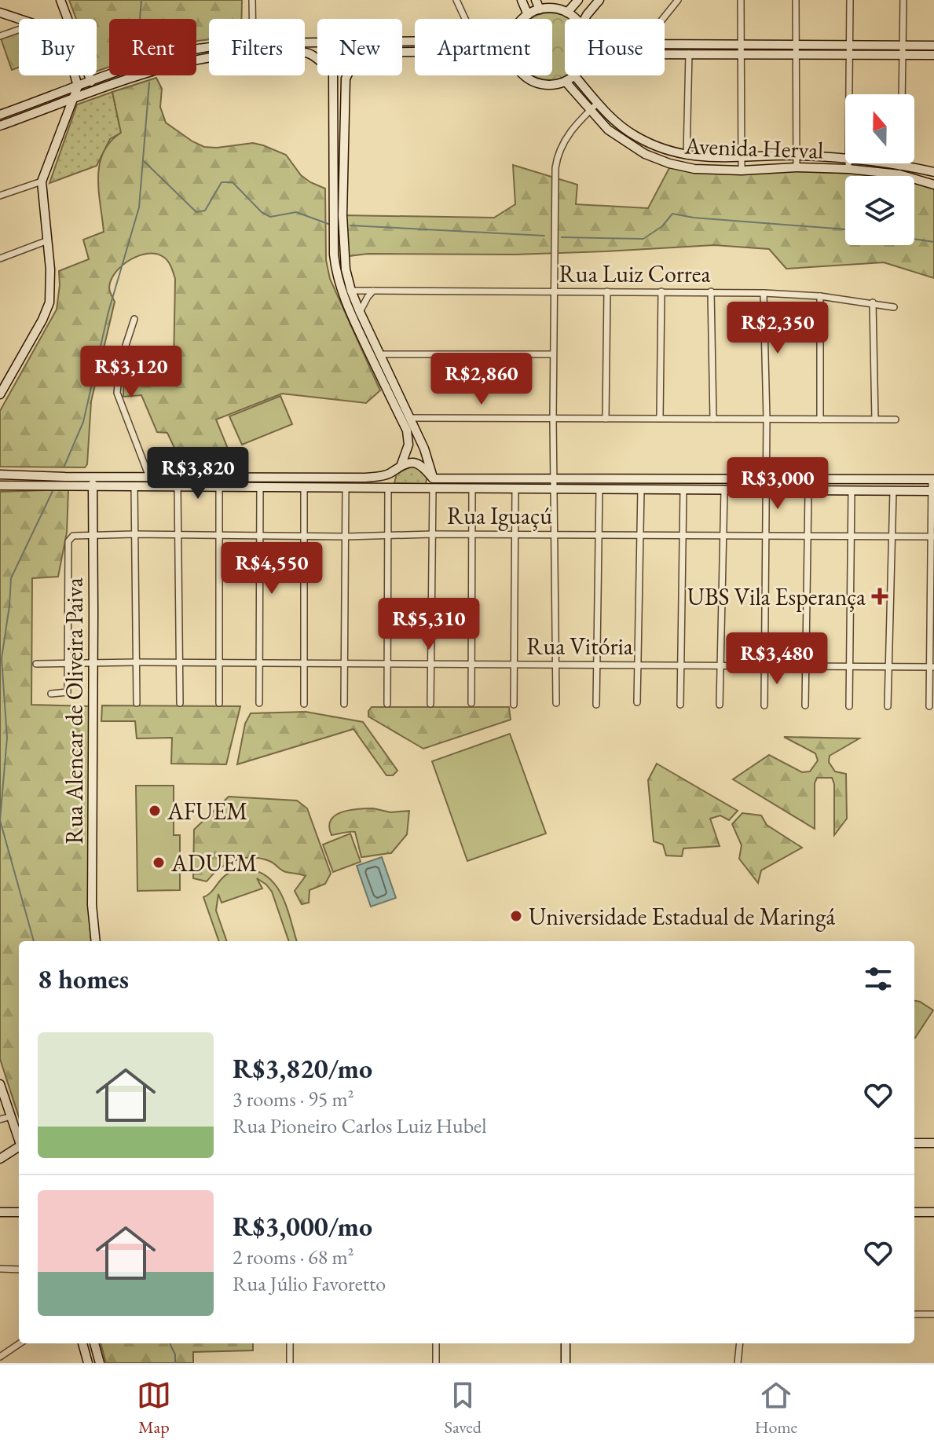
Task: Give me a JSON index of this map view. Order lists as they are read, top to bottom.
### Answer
{
  "streets": {
    "main road": ["Avenida Herval", "Rua Alencar de Oliveira Paiva"],
    "street": ["Rua Luiz Correa", "Rua Iguaçú", "Rua Vitória"]
  },
  "crossings": [
    ["Rua Iguaçú", "Rua Vitória"],
    ["Rua Iguaçú", "Rua Alencar de Oliveira Paiva"],
    ["Rua Vitória", "Rua Alencar de Oliveira Paiva"]
  ],
  "places": {
    "health": ["UBS Vila Esperança"],
    "other": ["AFUEM", "ADUEM", "Universidade Estadual de Maringá"]
  },
  "north": "top",
  "page": {
    "chip": [
      "Buy",
      "Rent",
      "Filters",
      "New",
      "Apartment",
      "House"
    ],
    "price": [
      "R$2,350",
      "R$3,120",
      "R$2,860",
      "R$3,820",
      "R$3,000",
      "R$4,550",
      "R$5,310",
      "R$3,480"
    ],
    "heading": "8 homes",
    "list": [
      {
        "name": "R$3,820/mo",
        "note": "3 rooms · 95 m² · Rua Pioneiro Carlos Luiz Hubel"
      },
      {
        "name": "R$3,000/mo",
        "note": "2 rooms · 68 m² · Rua Júlio Favoretto"
      }
    ],
    "tabs": ["Map", "Saved", "Home"]
  }
}
